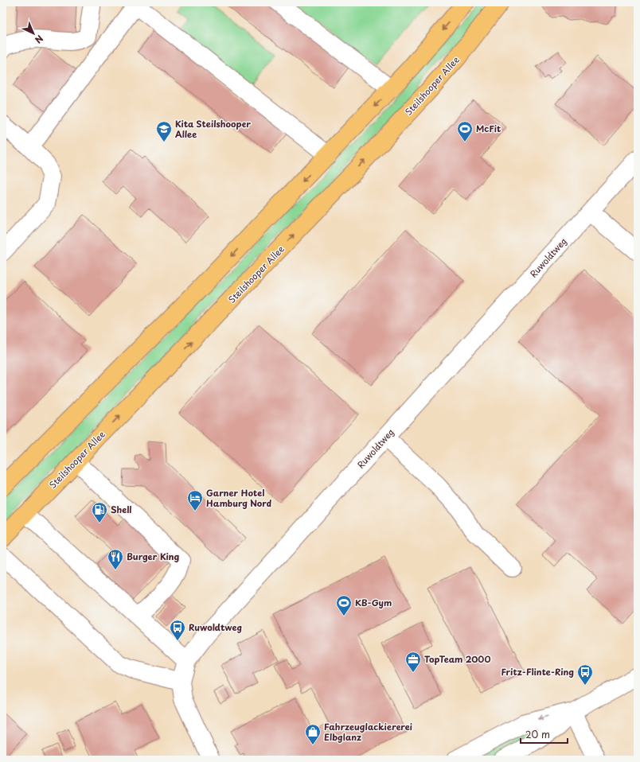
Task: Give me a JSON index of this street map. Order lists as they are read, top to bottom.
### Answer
{
  "streets": {
    "main road": ["Steilshooper Allee"],
    "street": ["Ruwoldtweg"]
  },
  "places": {
    "school or university": ["Kita Steilshooper Allee"],
    "sports": ["McFit", "KB-Gym"],
    "hotel": ["Garner Hotel Hamburg Nord"],
    "fuel station": ["Shell"],
    "restaurant": ["Burger King"],
    "bus stop": ["Ruwoldtweg", "Fritz-Flinte-Ring"],
    "office": ["TopTeam 2000"],
    "shop": ["Fahrzeuglackiererei Elbglanz"]
  },
  "scale_bar": "20 m",
  "north": "bottom right"
}
